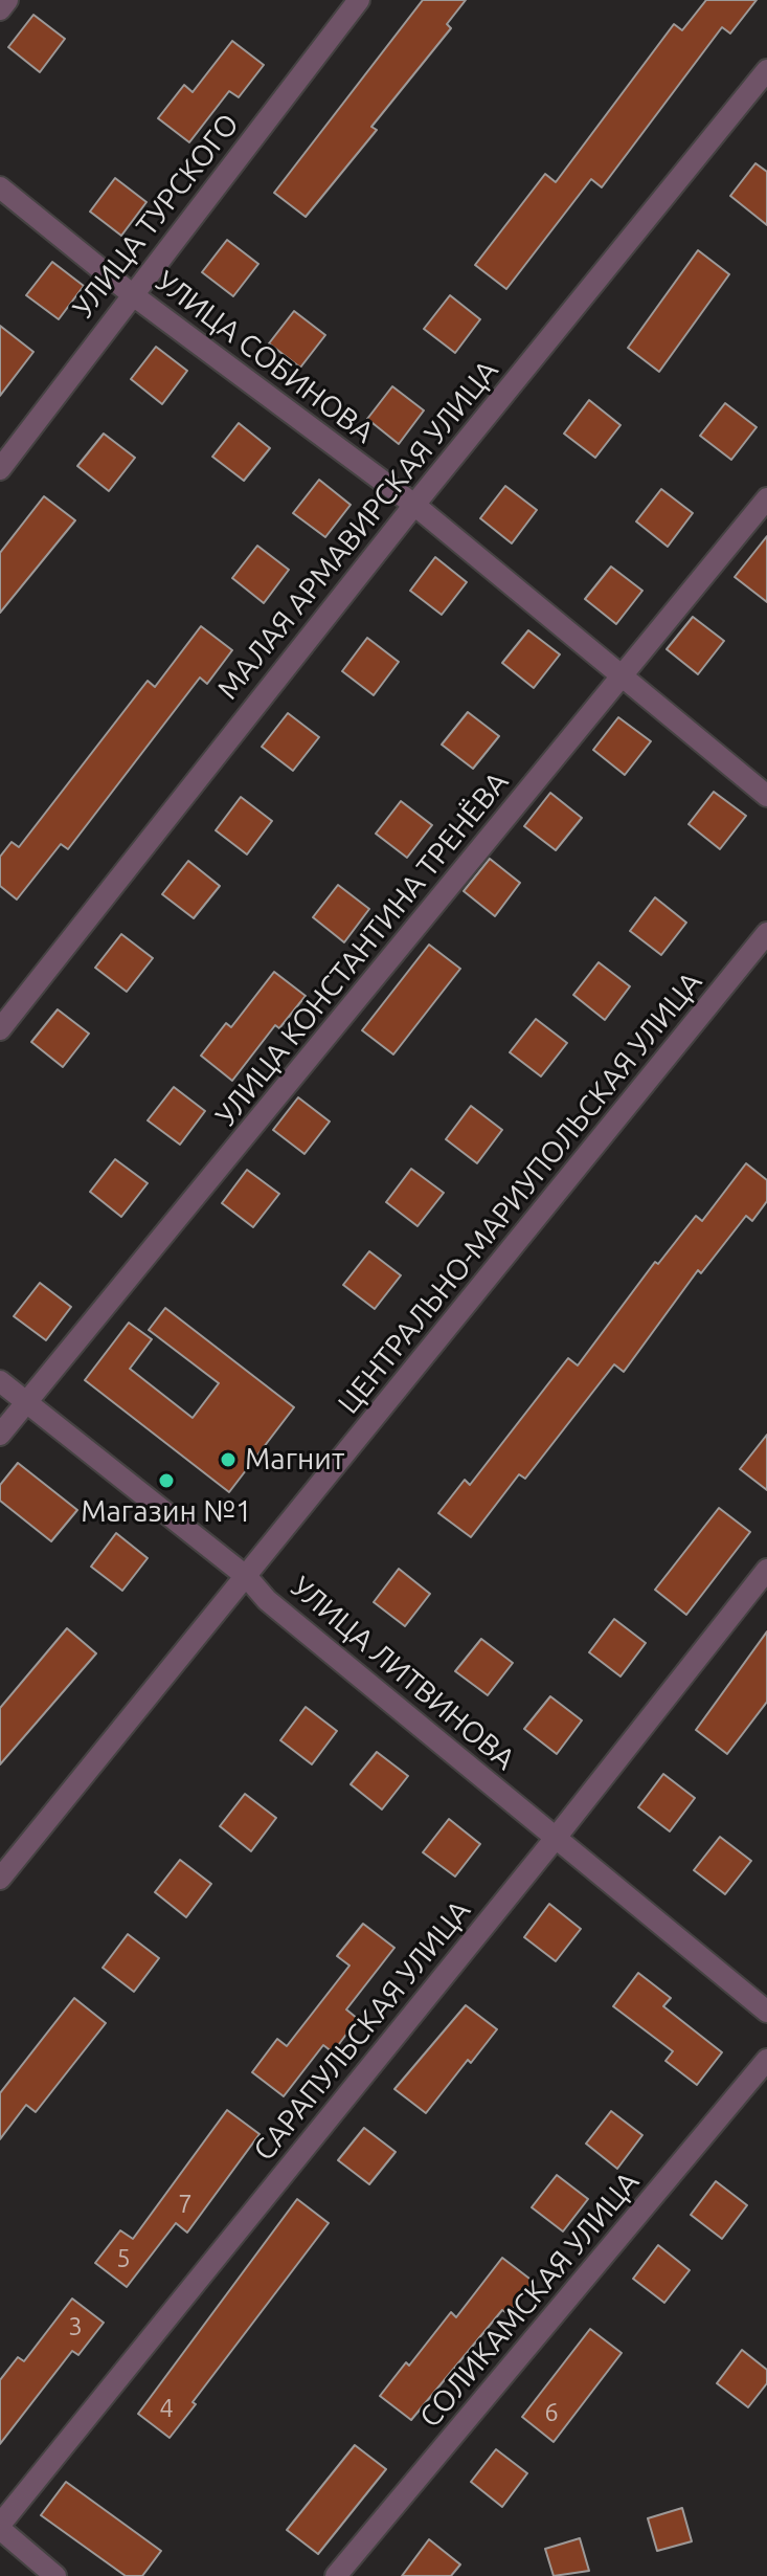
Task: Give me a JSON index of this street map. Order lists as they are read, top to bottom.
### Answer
{
  "streets": {
    "street": [
      "УЛИЦА ТУРСКОГО",
      "УЛИЦА СОБИНОВА",
      "МАЛАЯ АРМАВИРСКАЯ УЛИЦА",
      "УЛИЦА КОНСТАНТИНА ТРЕНЁВА",
      "ЦЕНТРАЛЬНО-МАРИУПОЛЬСКАЯ УЛИЦА",
      "УЛИЦА ЛИТВИНОВА",
      "САРАПУЛЬСКАЯ УЛИЦА",
      "СОЛИКАМСКАЯ УЛИЦА"
    ]
  },
  "crossings": [
    ["УЛИЦА ТУРСКОГО", "УЛИЦА СОБИНОВА"],
    ["УЛИЦА СОБИНОВА", "МАЛАЯ АРМАВИРСКАЯ УЛИЦА"],
    ["УЛИЦА СОБИНОВА", "УЛИЦА КОНСТАНТИНА ТРЕНЁВА"],
    ["УЛИЦА КОНСТАНТИНА ТРЕНЁВА", "УЛИЦА ЛИТВИНОВА"],
    ["ЦЕНТРАЛЬНО-МАРИУПОЛЬСКАЯ УЛИЦА", "УЛИЦА ЛИТВИНОВА"],
    ["УЛИЦА ЛИТВИНОВА", "САРАПУЛЬСКАЯ УЛИЦА"]
  ],
  "places": ["Магнит", "Магазин №1"],
  "house_numbers": [
    "7",
    "5",
    "3",
    "4",
    "6"
  ]
}
